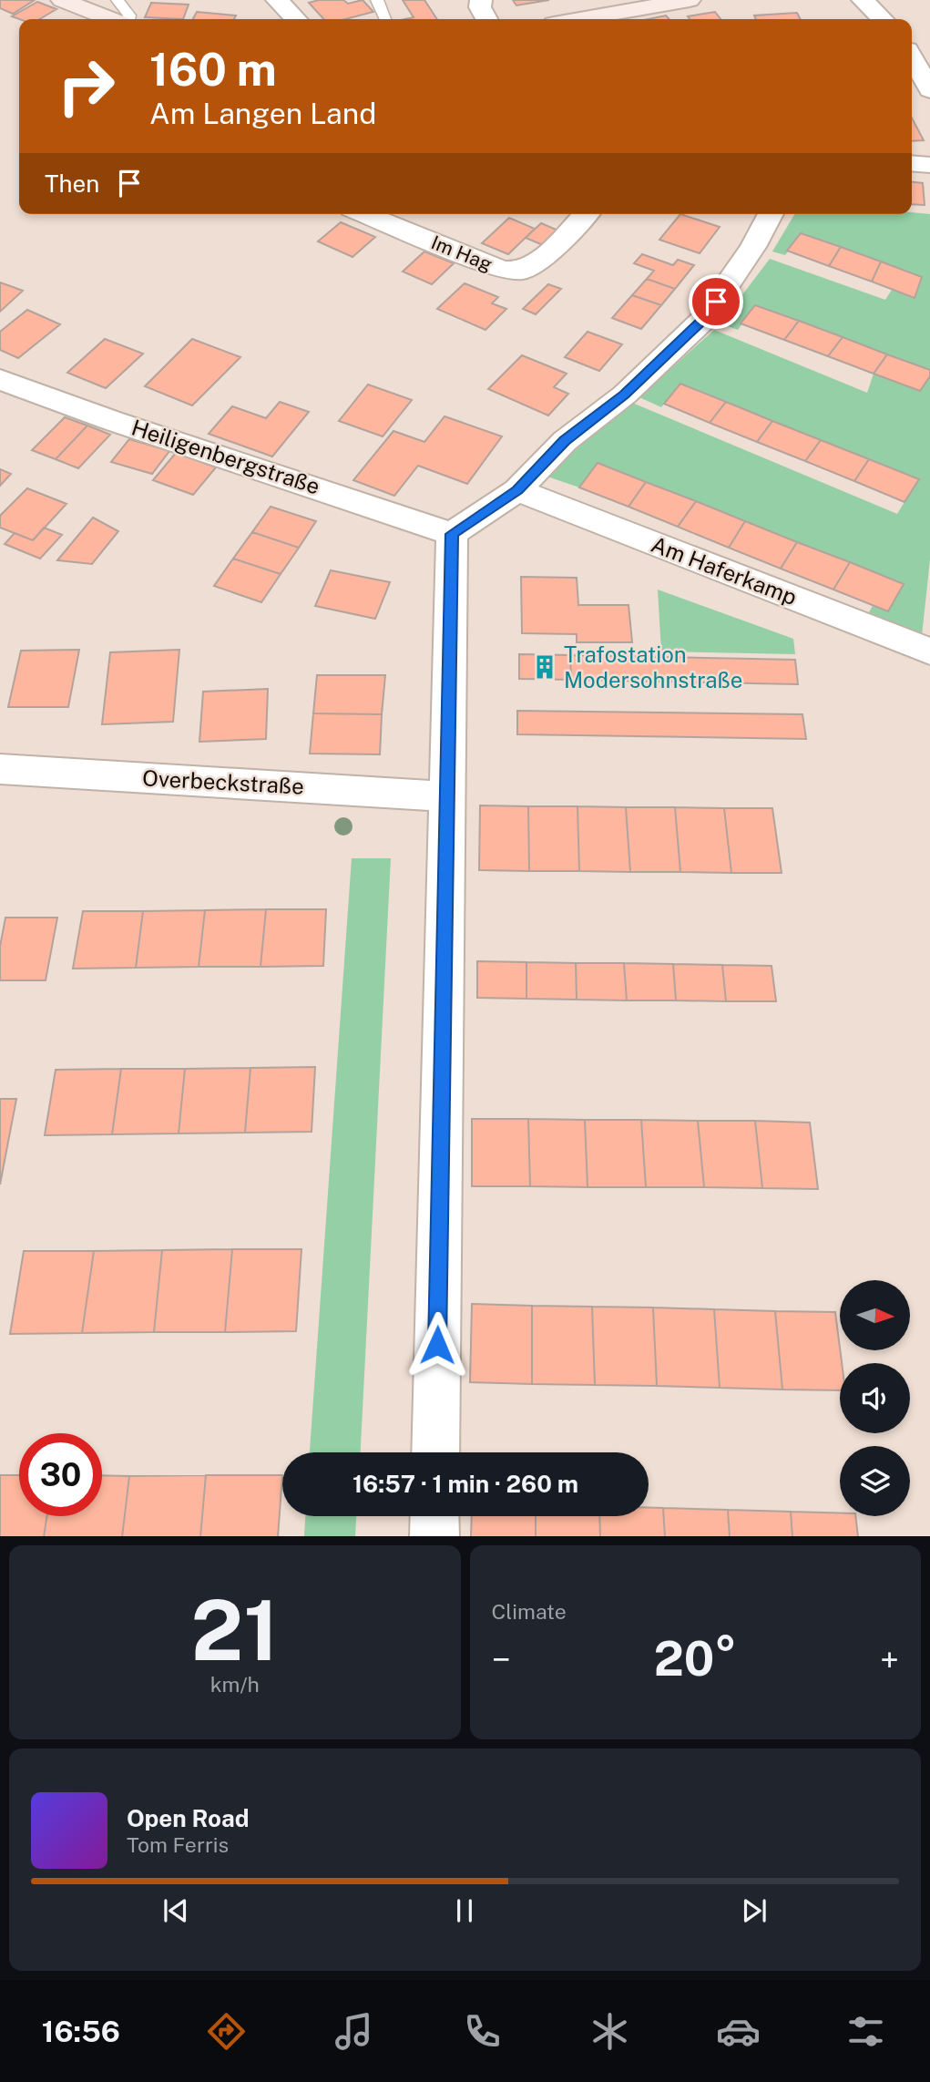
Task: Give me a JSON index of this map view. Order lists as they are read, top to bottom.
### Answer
{
  "streets": {
    "street": [
      "Im Hag",
      "Heiligenbergstraße",
      "Am Haferkamp",
      "Overbeckstraße"
    ]
  },
  "places": {
    "building": ["Trafostation Modersohnstraße"]
  },
  "north": "right",
  "page": {
    "turn": ["160 m", "Am Langen Land"],
    "then": "Then",
    "limit": "30",
    "trip": "16:57 · 1 min · 260 m",
    "tile": [
      ["21", "km/h"],
      "Climate"
    ],
    "heat": ["−", "20°", "+"],
    "song": ["Open Road", "Tom Ferris"],
    "tabs": "16:56"
  }
}
